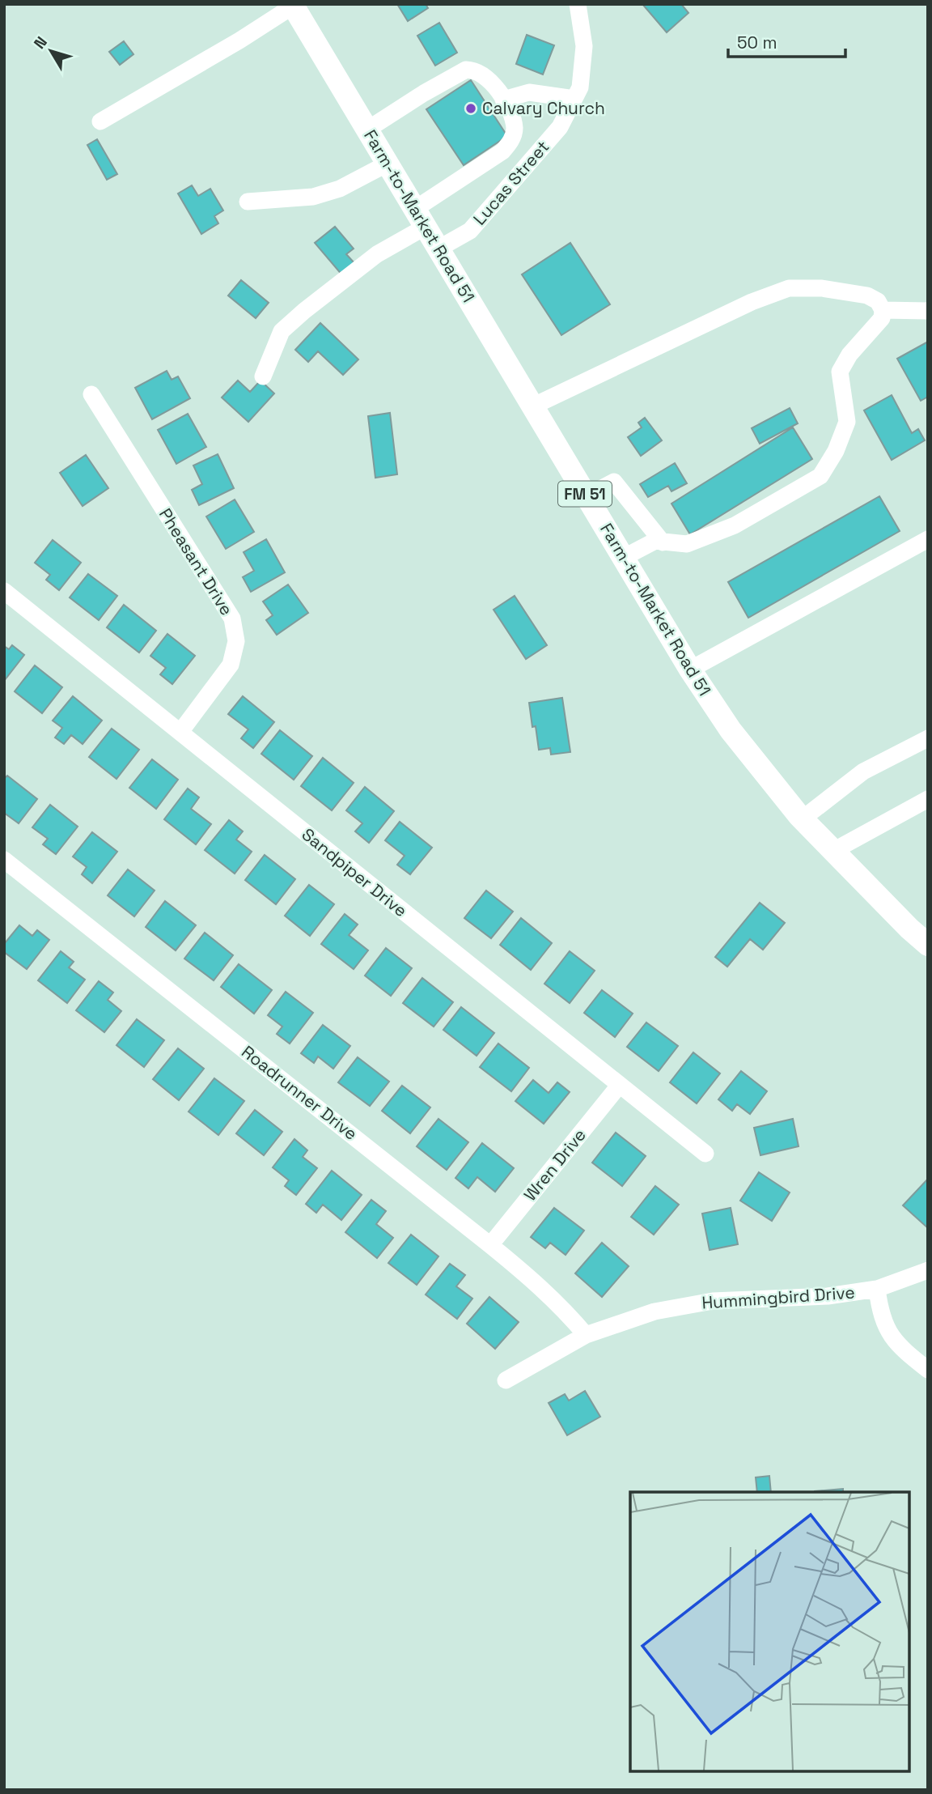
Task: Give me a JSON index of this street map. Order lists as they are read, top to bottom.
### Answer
{
  "streets": {
    "main road": ["Farm-to-Market Road 51", "FM 51"],
    "street": [
      "Lucas Street",
      "Pheasant Drive",
      "Sandpiper Drive",
      "Roadrunner Drive",
      "Wren Drive",
      "Hummingbird Drive"
    ]
  },
  "crossings": [
    ["Lucas Street", "Farm-to-Market Road 51"],
    ["Pheasant Drive", "Sandpiper Drive"],
    ["Sandpiper Drive", "Wren Drive"],
    ["Roadrunner Drive", "Wren Drive"],
    ["Roadrunner Drive", "Hummingbird Drive"]
  ],
  "places": ["Calvary Church"],
  "scale_bar": "50 m",
  "north": "top left"
}
